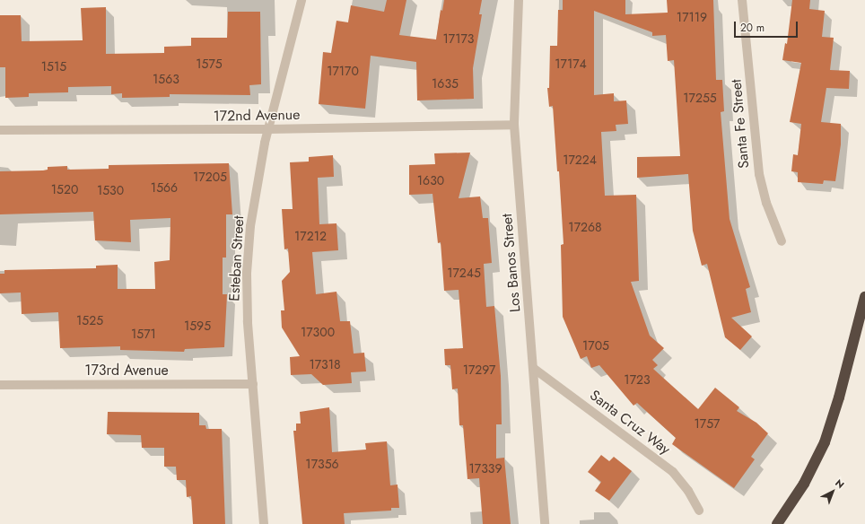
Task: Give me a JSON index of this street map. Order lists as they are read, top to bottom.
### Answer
{
  "streets": {
    "street": [
      "172nd Avenue",
      "Santa Fe Street",
      "Esteban Street",
      "Los Banos Street",
      "173rd Avenue",
      "Santa Cruz Way"
    ]
  },
  "crossings": [
    ["172nd Avenue", "Esteban Street"],
    ["172nd Avenue", "Los Banos Street"],
    ["Esteban Street", "173rd Avenue"],
    ["Los Banos Street", "Santa Cruz Way"]
  ],
  "house_numbers": [
    "17119",
    "17173",
    "1575",
    "17174",
    "1515",
    "17170",
    "1563",
    "1635",
    "17255",
    "17224",
    "17205",
    "1630",
    "1566",
    "1520",
    "1530",
    "17268",
    "17212",
    "17245",
    "1525",
    "1595",
    "17300",
    "1571",
    "1705",
    "17318",
    "17297",
    "1723",
    "1757",
    "17356",
    "17339"
  ],
  "scale_bar": "20 m",
  "north": "top right"
}
